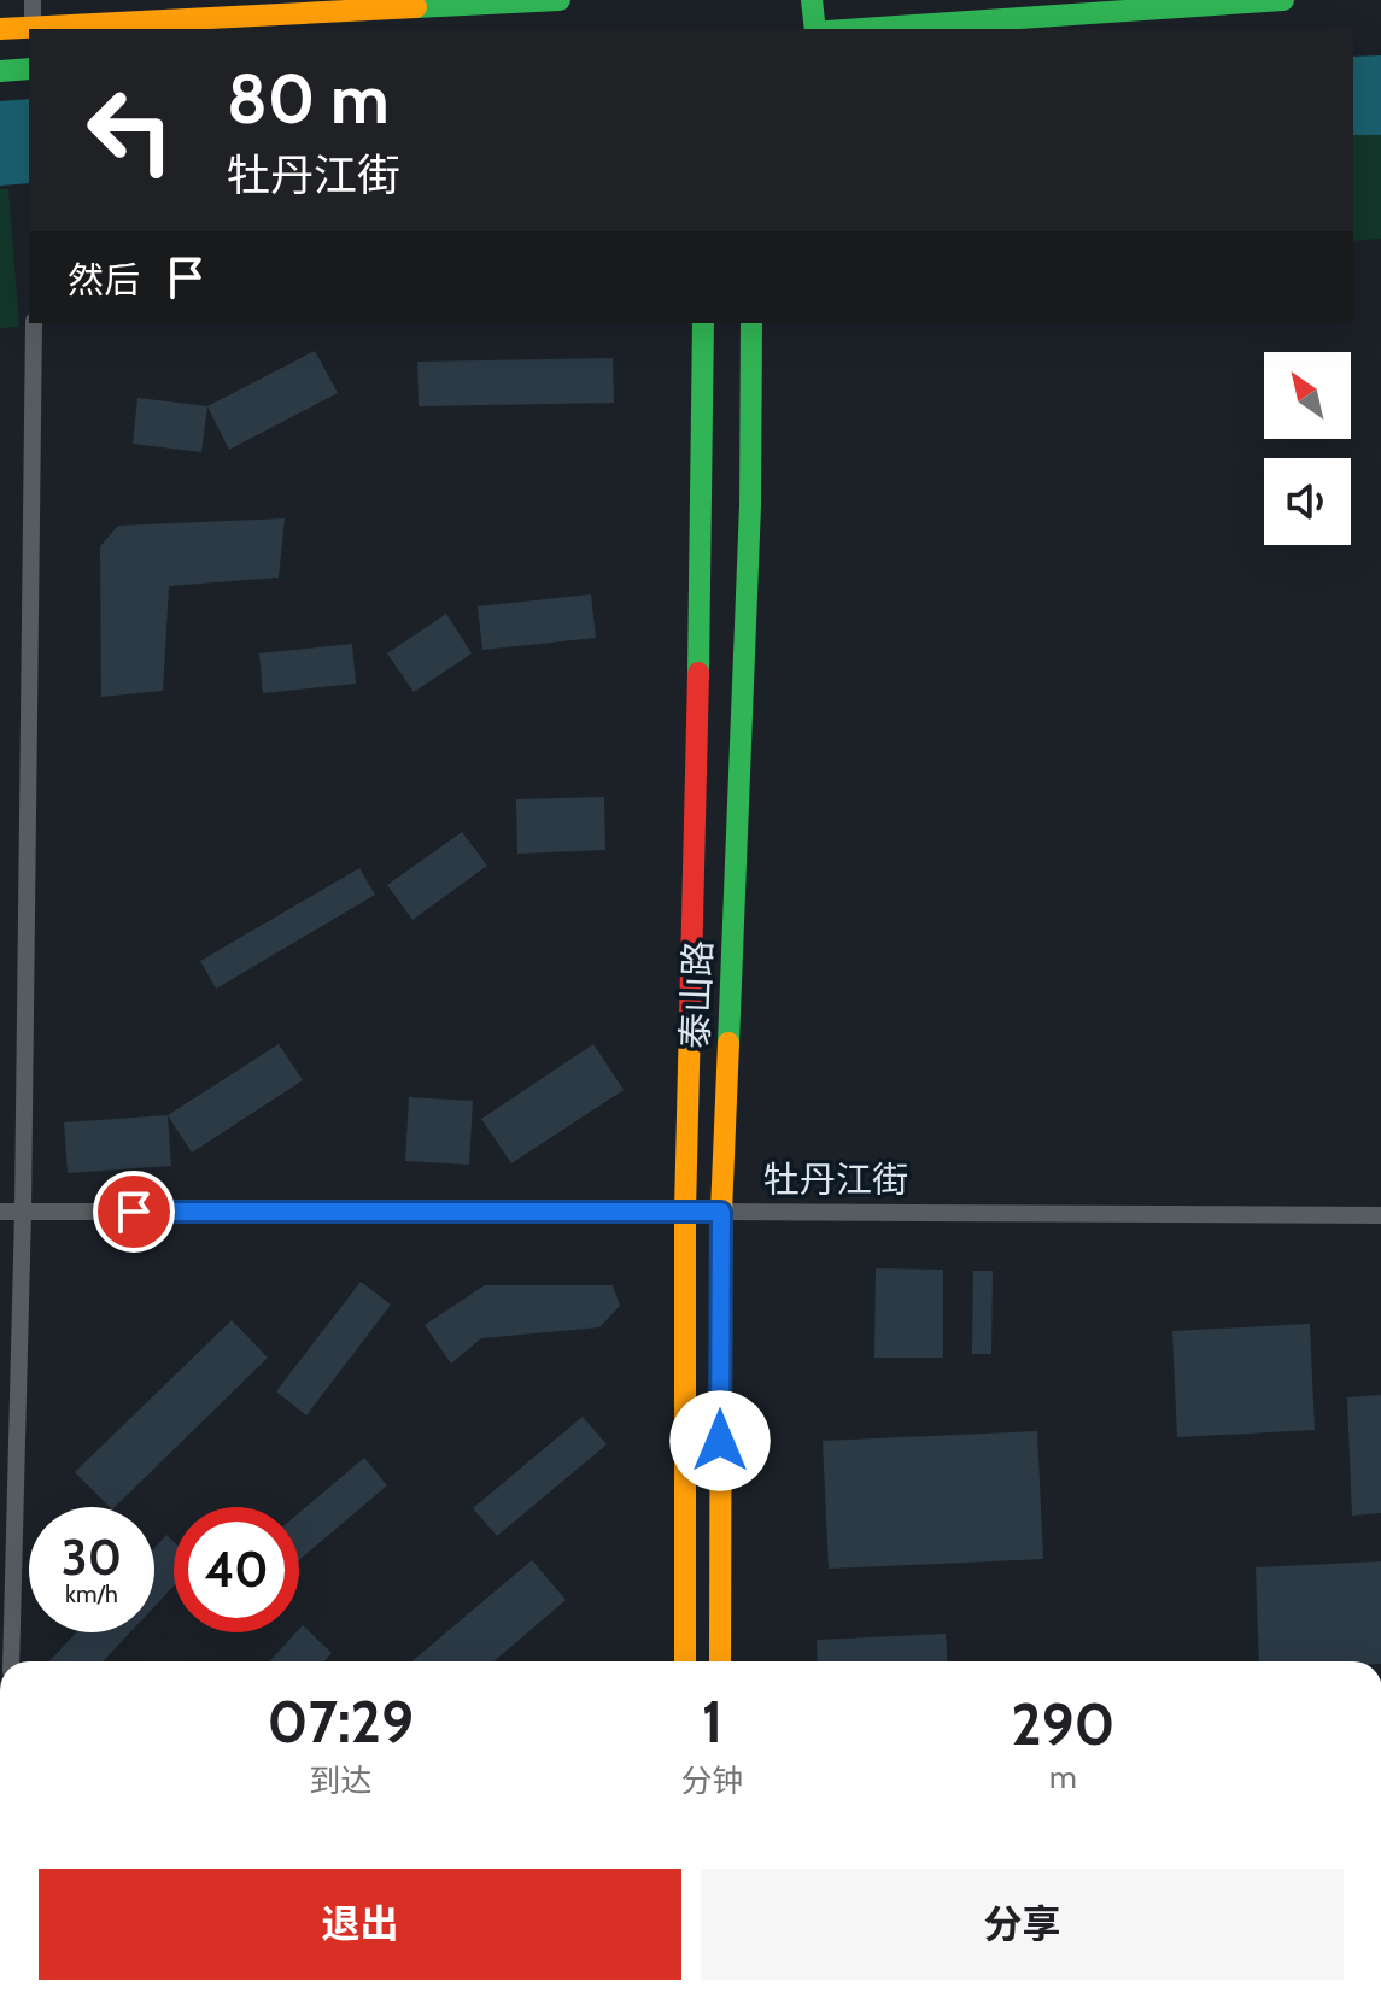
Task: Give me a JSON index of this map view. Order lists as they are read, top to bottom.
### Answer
{
  "streets": {
    "street": ["泰山路", "牡丹江街"]
  },
  "crossings": [
    ["泰山路", "牡丹江街"]
  ],
  "north": "top left",
  "page": {
    "turn": ["80 m", "牡丹江街"],
    "then": "然后",
    "speed": "30 km/h",
    "limit": "40",
    "eta": [
      "07:29",
      "到达",
      "1",
      "分钟",
      "290",
      "m"
    ],
    "buttons": ["退出", "分享"]
  }
}
